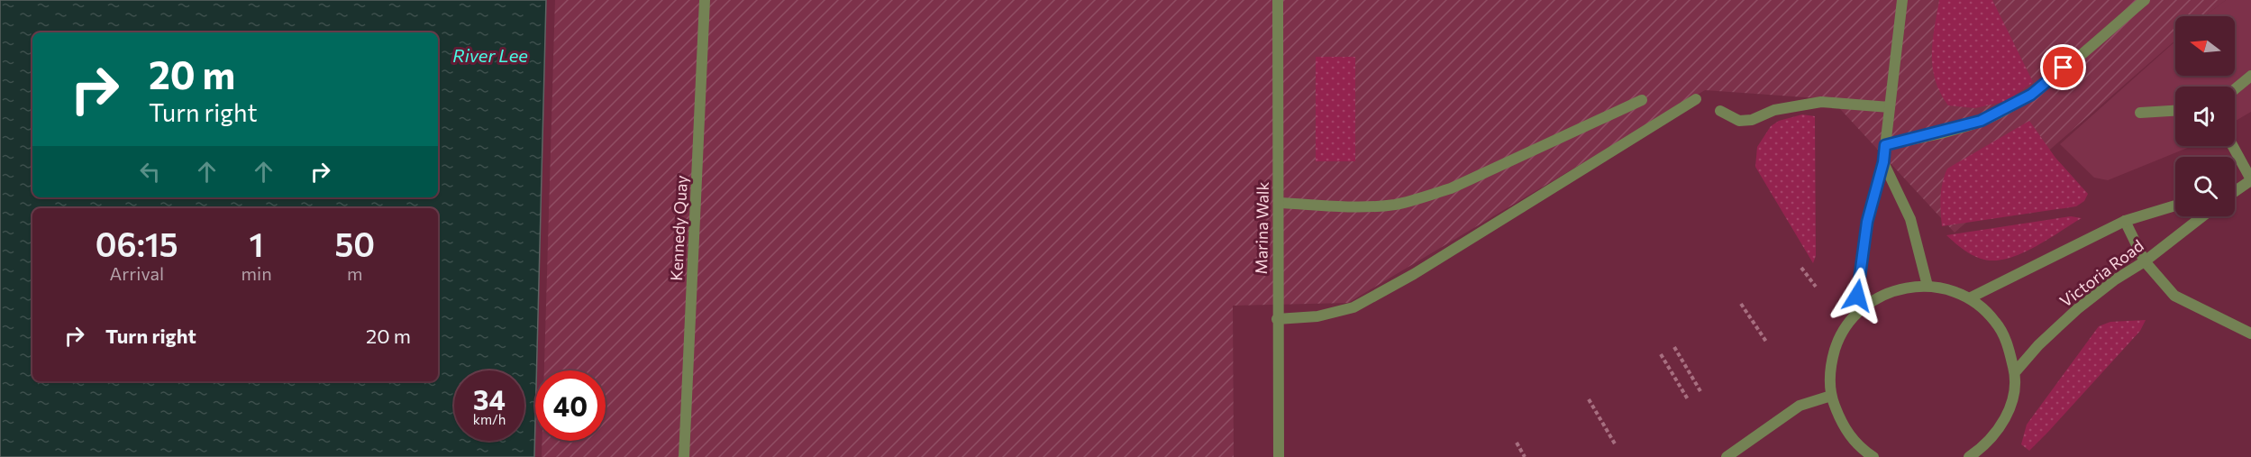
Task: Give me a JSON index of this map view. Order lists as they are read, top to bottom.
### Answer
{
  "streets": {
    "street": ["Kennedy Quay", "Marina Walk", "Victoria Road"]
  },
  "water": ["River Lee"],
  "north": "left",
  "page": {
    "turn": ["20 m", "Turn right"],
    "eta": [
      "06:15",
      "Arrival",
      "1",
      "min",
      "50",
      "m"
    ],
    "list": [
      {
        "name": "Turn right",
        "value": "20 m"
      }
    ],
    "speed": "34 km/h",
    "limit": "40"
  }
}
